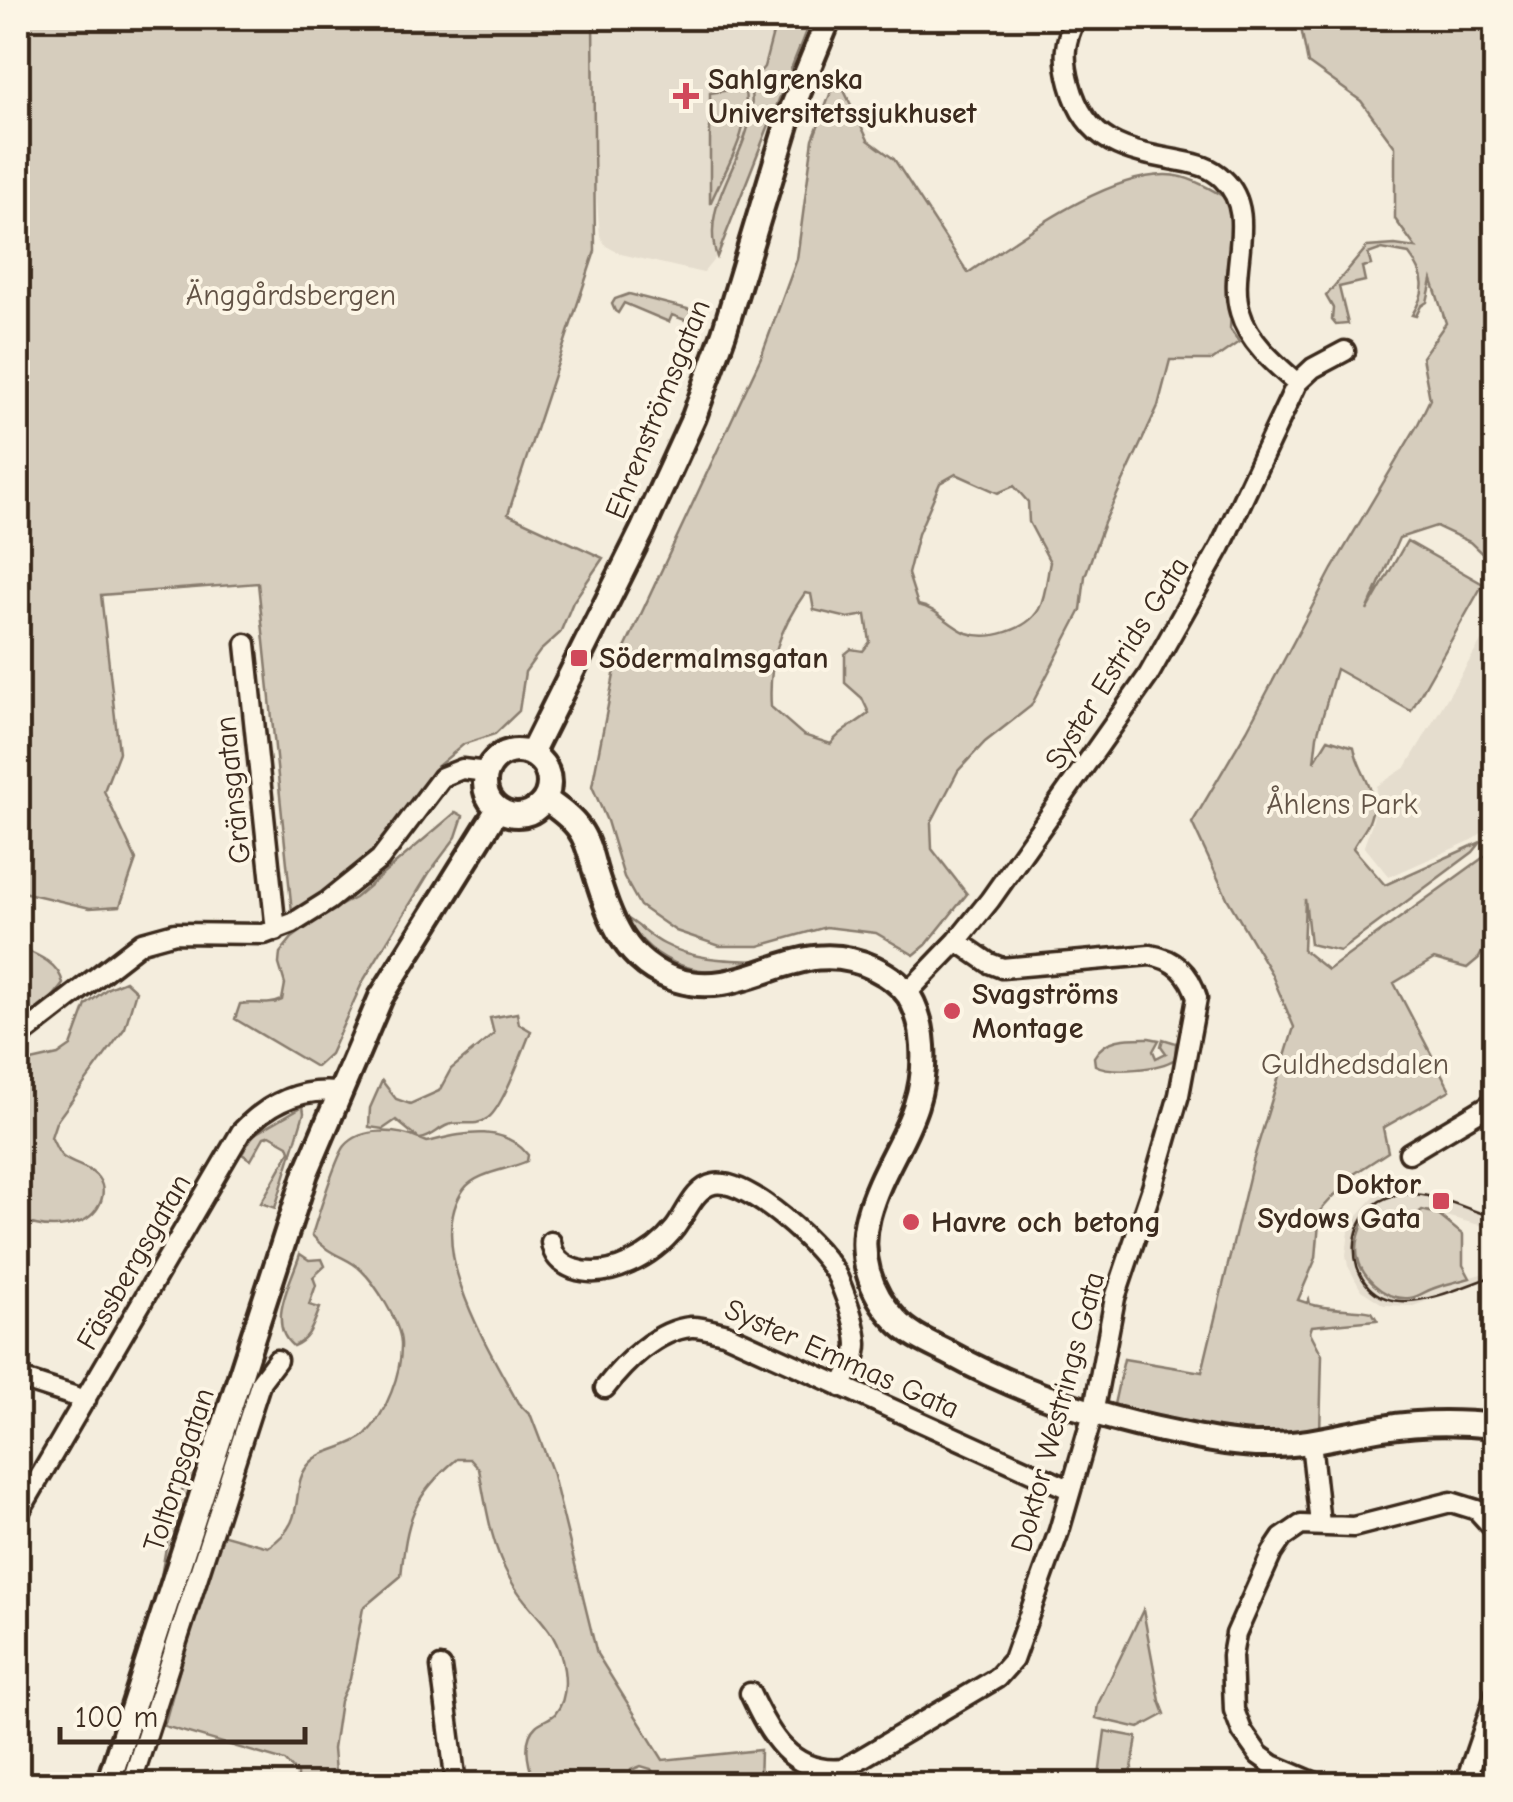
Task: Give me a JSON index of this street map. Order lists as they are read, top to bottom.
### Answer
{
  "streets": {
    "street": [
      "Ehrenströmsgatan",
      "Syster Estrids Gata",
      "Gränsgatan",
      "Fässbergsgatan",
      "Syster Emmas Gata",
      "Doktor Westrings Gata",
      "Toltorpsgatan"
    ]
  },
  "crossings": [
    ["Syster Estrids Gata", "Doktor Westrings Gata"],
    ["Fässbergsgatan", "Toltorpsgatan"],
    ["Syster Emmas Gata", "Doktor Westrings Gata"]
  ],
  "parks": ["Änggårdsbergen", "Åhlens Park", "Guldhedsdalen"],
  "places": {
    "health": ["Sahlgrenska Universitetssjukhuset"],
    "transit": ["Södermalmsgatan", "Doktor Sydows Gata"],
    "other": ["Svagströms Montage", "Havre och betong"]
  },
  "scale_bar": "100 m"
}
